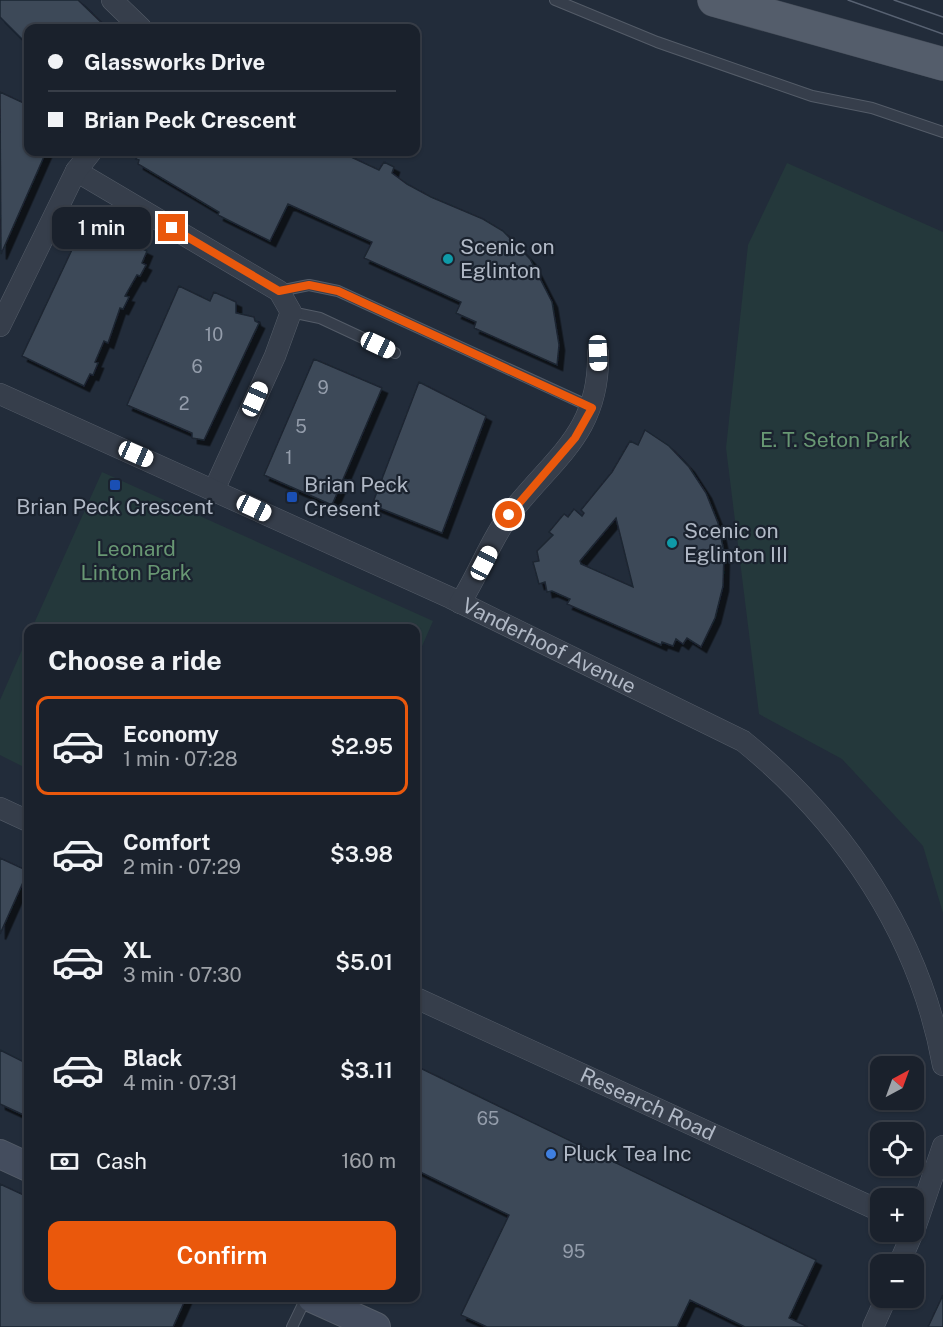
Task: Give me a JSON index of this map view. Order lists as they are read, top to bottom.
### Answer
{
  "streets": {
    "street": ["Vanderhoof Avenue", "Research Road"]
  },
  "parks": ["E. T. Seton Park", "Leonard Linton Park"],
  "places": {
    "other": ["Scenic on Eglinton", "Scenic on Eglinton III", "Pluck Tea Inc"],
    "transit": ["Brian Peck Crescent", "Brian Peck Cresent"]
  },
  "house_numbers": [
    "10",
    "6",
    "9",
    "2",
    "5",
    "1",
    "65",
    "95"
  ],
  "north": "top right",
  "page": {
    "banner": ["Glassworks Drive", "Brian Peck Crescent"],
    "bubble": "1 min",
    "heading": "Choose a ride",
    "list": [
      {
        "name": "Economy",
        "note": "1 min · 07:28",
        "value": "$2.95"
      },
      {
        "name": "Comfort",
        "note": "2 min · 07:29",
        "value": "$3.98"
      },
      {
        "name": "XL",
        "note": "3 min · 07:30",
        "value": "$5.01"
      },
      {
        "name": "Black",
        "note": "4 min · 07:31",
        "value": "$3.11"
      }
    ],
    "map_buttons": ["+", "−"],
    "pay": ["Cash", "160 m"],
    "buttons": "Confirm"
  }
}
